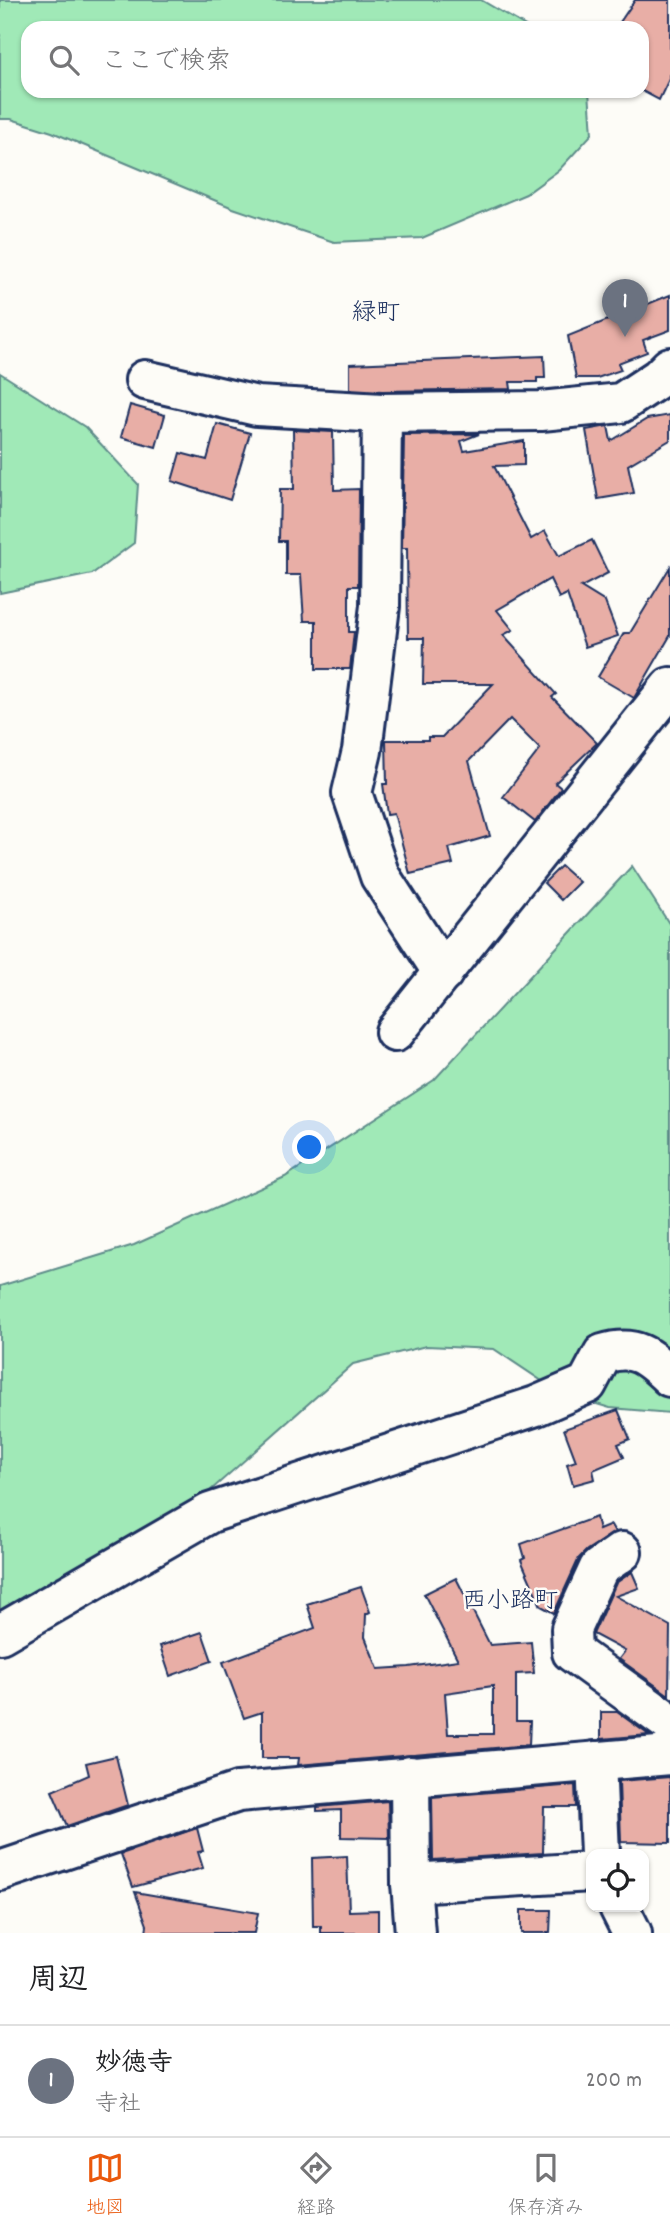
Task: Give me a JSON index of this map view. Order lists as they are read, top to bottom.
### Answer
{
  "districts": ["緑町", "西小路町"],
  "page": {
    "search": "ここで検索",
    "pins": "1",
    "heading": "周辺",
    "list": [
      {
        "mark": "1",
        "name": "妙徳寺",
        "note": "寺社",
        "value": "200 m"
      }
    ],
    "nav": ["地図", "経路", "保存済み"]
  }
}
